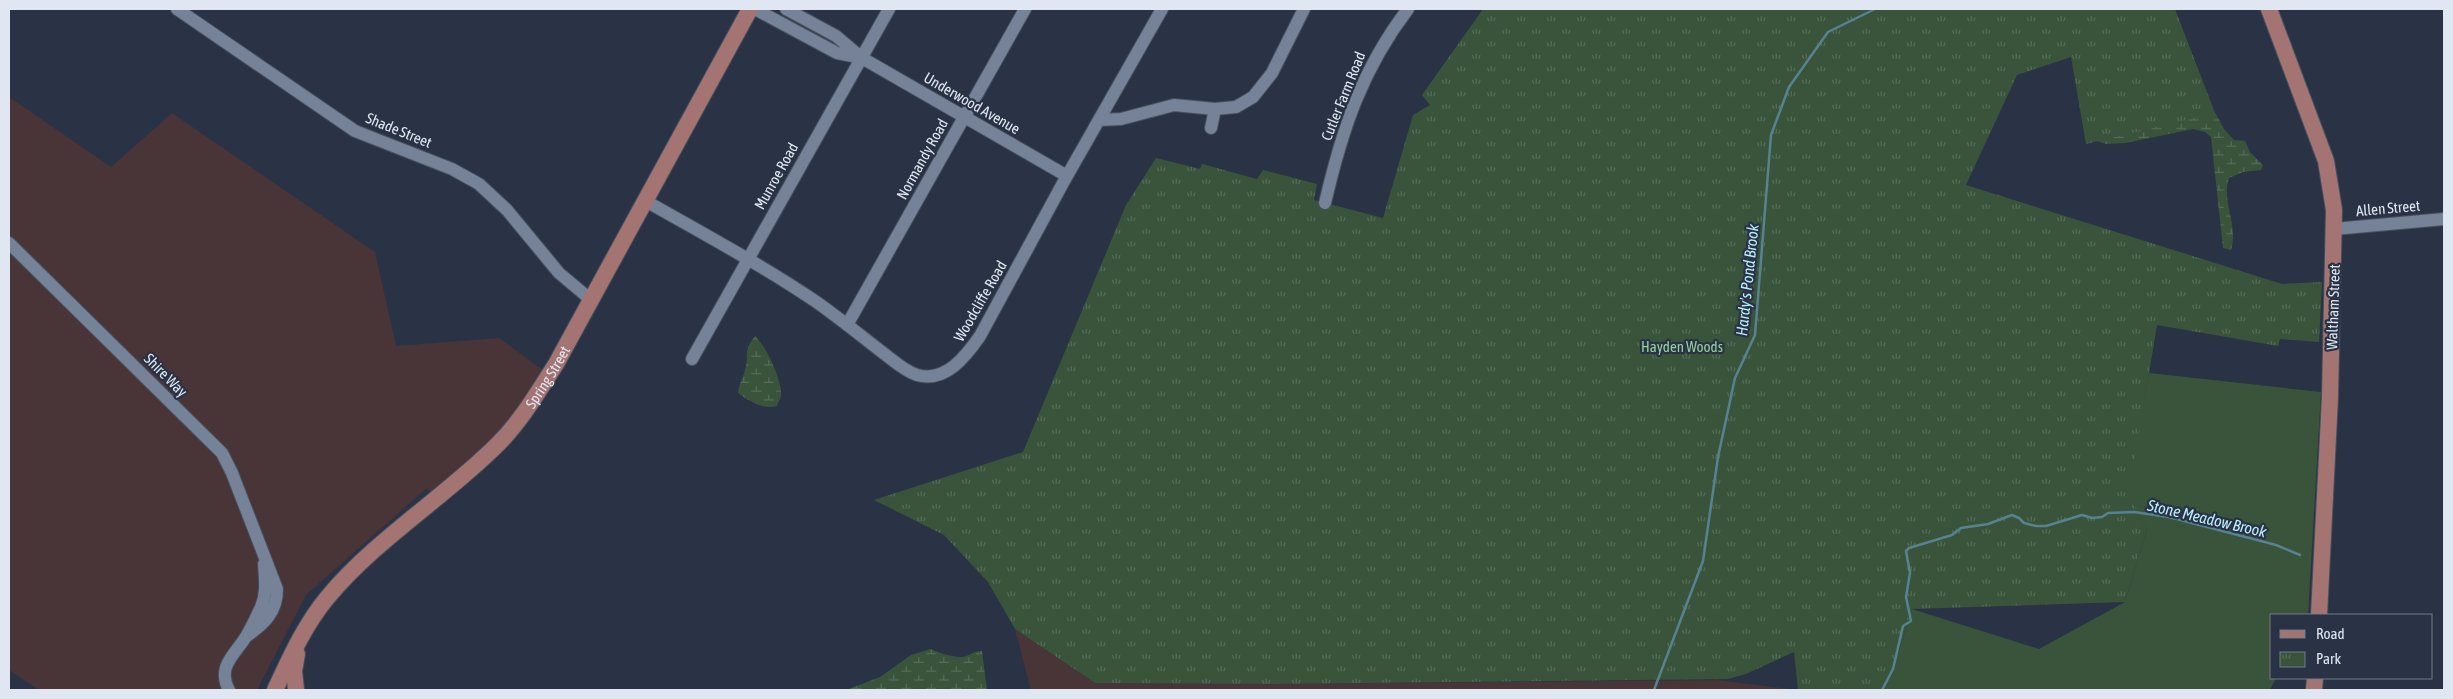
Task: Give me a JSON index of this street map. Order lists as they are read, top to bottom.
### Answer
{
  "streets": {
    "main road": ["Waltham Street", "Spring Street"],
    "street": [
      "Cutler Farm Road",
      "Underwood Avenue",
      "Shade Street",
      "Normandy Road",
      "Munroe Road",
      "Allen Street",
      "Woodcliffe Road",
      "Shire Way"
    ]
  },
  "crossings": [
    ["Underwood Avenue", "Normandy Road"],
    ["Underwood Avenue", "Munroe Road"],
    ["Underwood Avenue", "Woodcliffe Road"],
    ["Shade Street", "Spring Street"],
    ["Normandy Road", "Woodcliffe Road"],
    ["Munroe Road", "Woodcliffe Road"],
    ["Allen Street", "Waltham Street"],
    ["Woodcliffe Road", "Spring Street"]
  ],
  "water": ["Hardy's Pond Brook", "Stone Meadow Brook"],
  "parks": ["Hayden Woods"],
  "legend": ["Road", "Park"]
}
